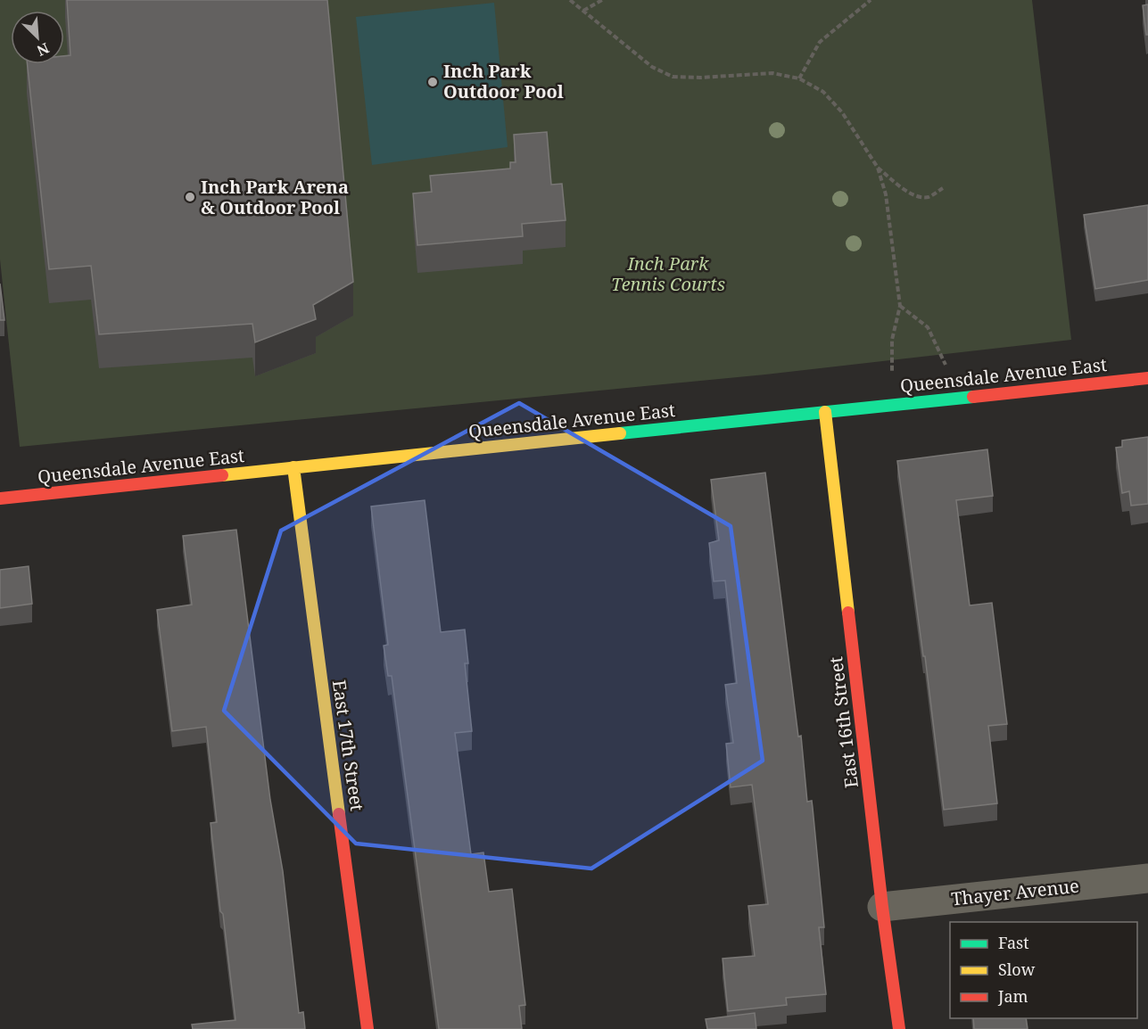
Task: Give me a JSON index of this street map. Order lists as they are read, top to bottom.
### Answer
{
  "streets": {
    "street": [
      "Queensdale Avenue East",
      "East 16th Street",
      "East 17th Street",
      "Thayer Avenue"
    ]
  },
  "crossings": [
    ["Queensdale Avenue East", "East 16th Street"],
    ["Queensdale Avenue East", "East 17th Street"],
    ["East 16th Street", "Thayer Avenue"]
  ],
  "parks": ["Inch Park Tennis Courts"],
  "places": ["Inch Park Outdoor Pool", "Inch Park Arena & Outdoor Pool"],
  "legend": ["Fast", "Slow", "Jam"],
  "north": "bottom right"
}
